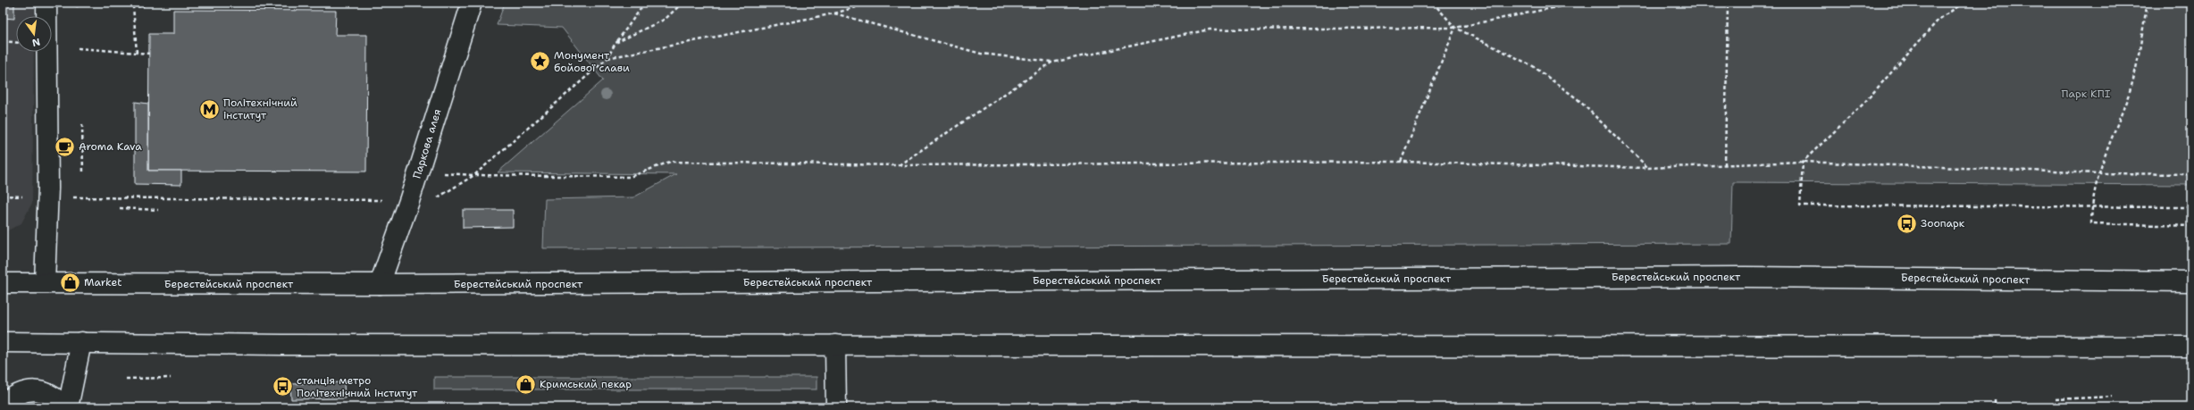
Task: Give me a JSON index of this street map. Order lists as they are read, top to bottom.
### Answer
{
  "streets": {
    "main road": ["Паркова алея", "Берестейський проспект"]
  },
  "crossings": [
    ["Паркова алея", "Берестейський проспект"]
  ],
  "parks": ["Парк КПІ"],
  "places": {
    "place": ["Монумент бойової слави"],
    "metro station": ["Політехнічний інститут"],
    "cafe": ["Aroma Kava"],
    "bus stop": ["Зоопарк", "станція метро Політехнічний інститут"],
    "shop": ["Market", "Кримський пекар"]
  },
  "north": "bottom"
}
